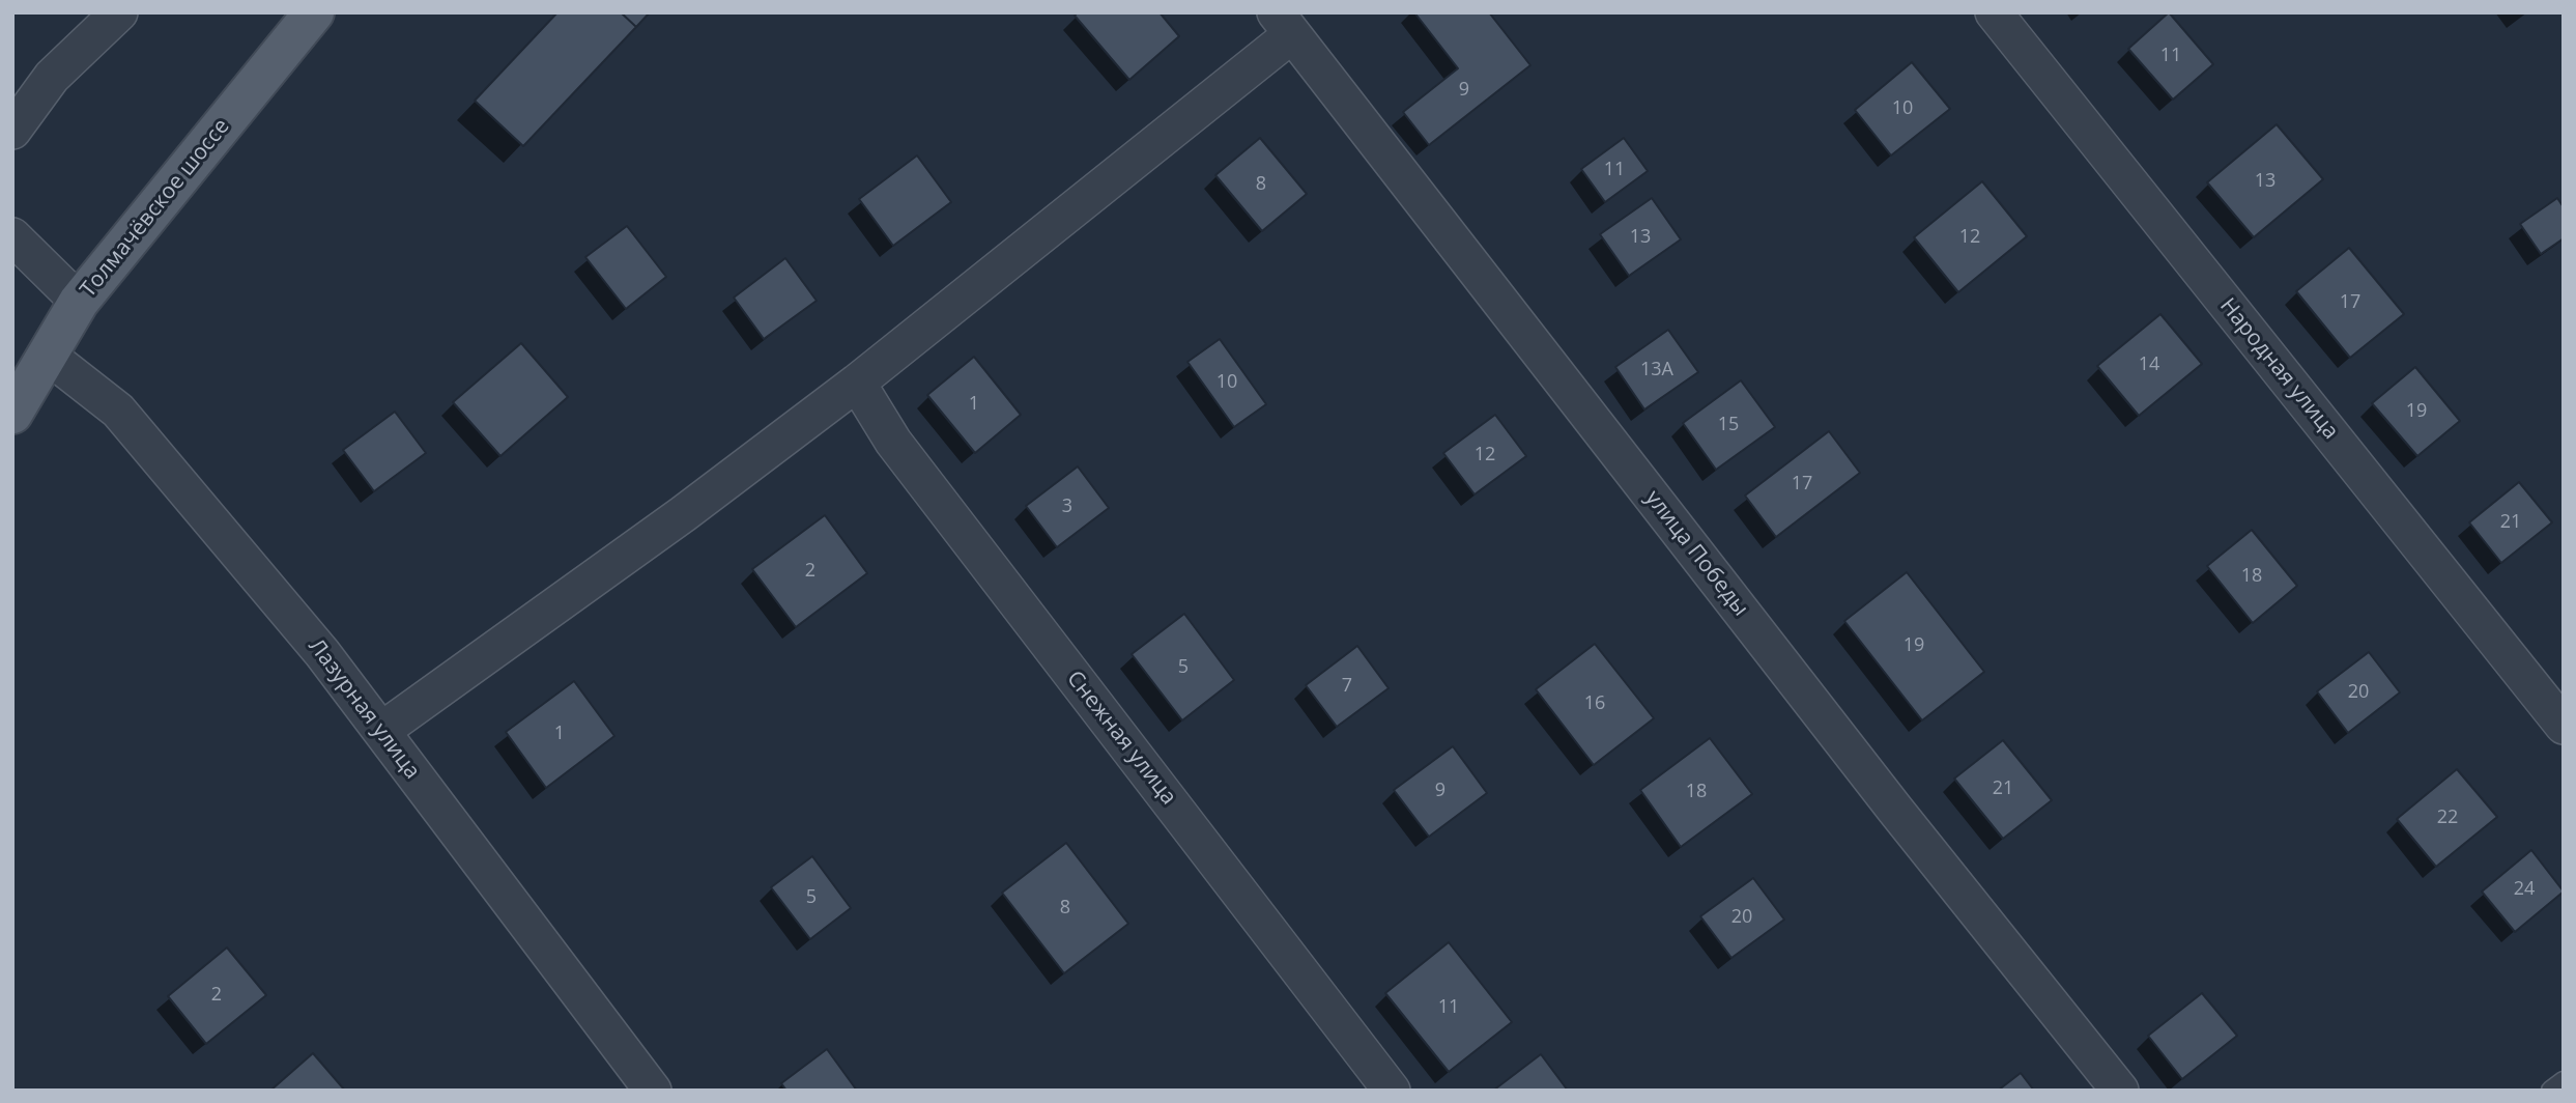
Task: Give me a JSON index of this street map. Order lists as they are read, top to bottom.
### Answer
{
  "streets": {
    "main road": ["Толмачёвское шоссе"],
    "street": [
      "Народная улица",
      "улица Победы",
      "Лазурная улица",
      "Снежная улица"
    ]
  },
  "crossings": [
    ["Толмачёвское шоссе", "Лазурная улица"]
  ],
  "house_numbers": [
    "11",
    "9",
    "10",
    "11",
    "13",
    "8",
    "13",
    "12",
    "17",
    "14",
    "13А",
    "10",
    "1",
    "19",
    "15",
    "12",
    "17",
    "3",
    "21",
    "2",
    "18",
    "19",
    "5",
    "7",
    "20",
    "16",
    "1",
    "21",
    "9",
    "18",
    "22",
    "24",
    "5",
    "8",
    "20",
    "2",
    "11"
  ]
}
